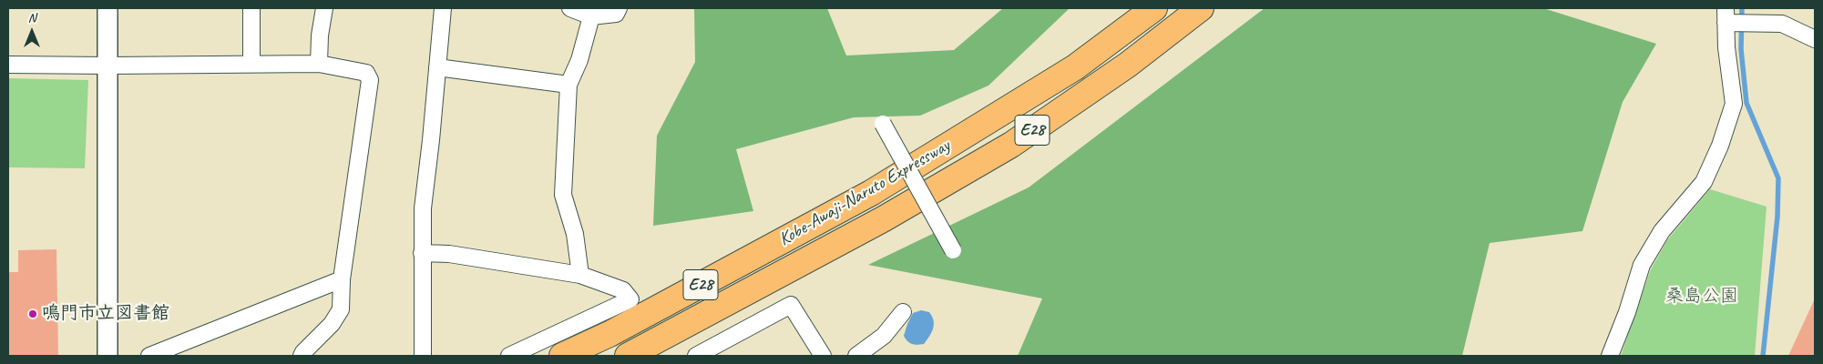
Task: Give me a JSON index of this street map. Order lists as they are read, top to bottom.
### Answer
{
  "streets": {
    "highway": ["E28", "Kobe-Awaji-Naruto Expressway"]
  },
  "parks": ["桑島公園"],
  "places": ["鳴門市立図書館"],
  "north": "top"
}
